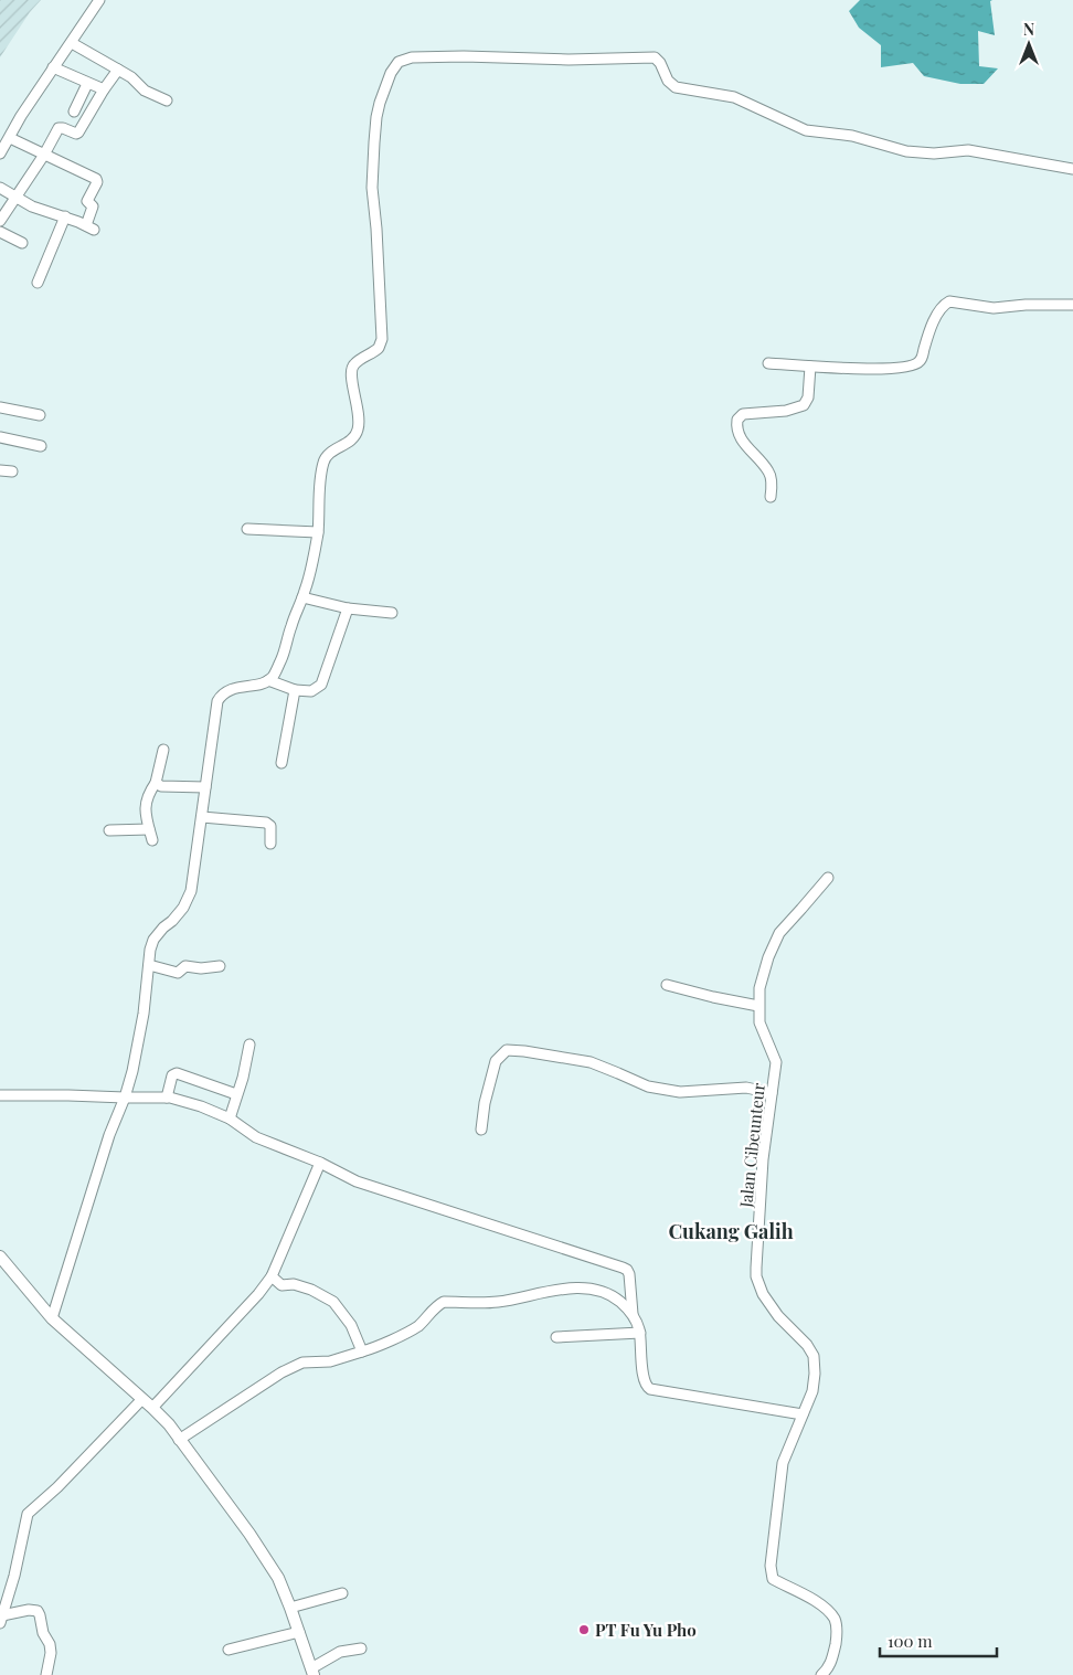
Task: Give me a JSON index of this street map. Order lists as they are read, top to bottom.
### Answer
{
  "streets": {
    "street": ["Jalan Cibeunteur"]
  },
  "districts": ["Cukang Galih"],
  "places": ["PT Fu Yu Pho"],
  "scale_bar": "100 m",
  "north": "top"
}
